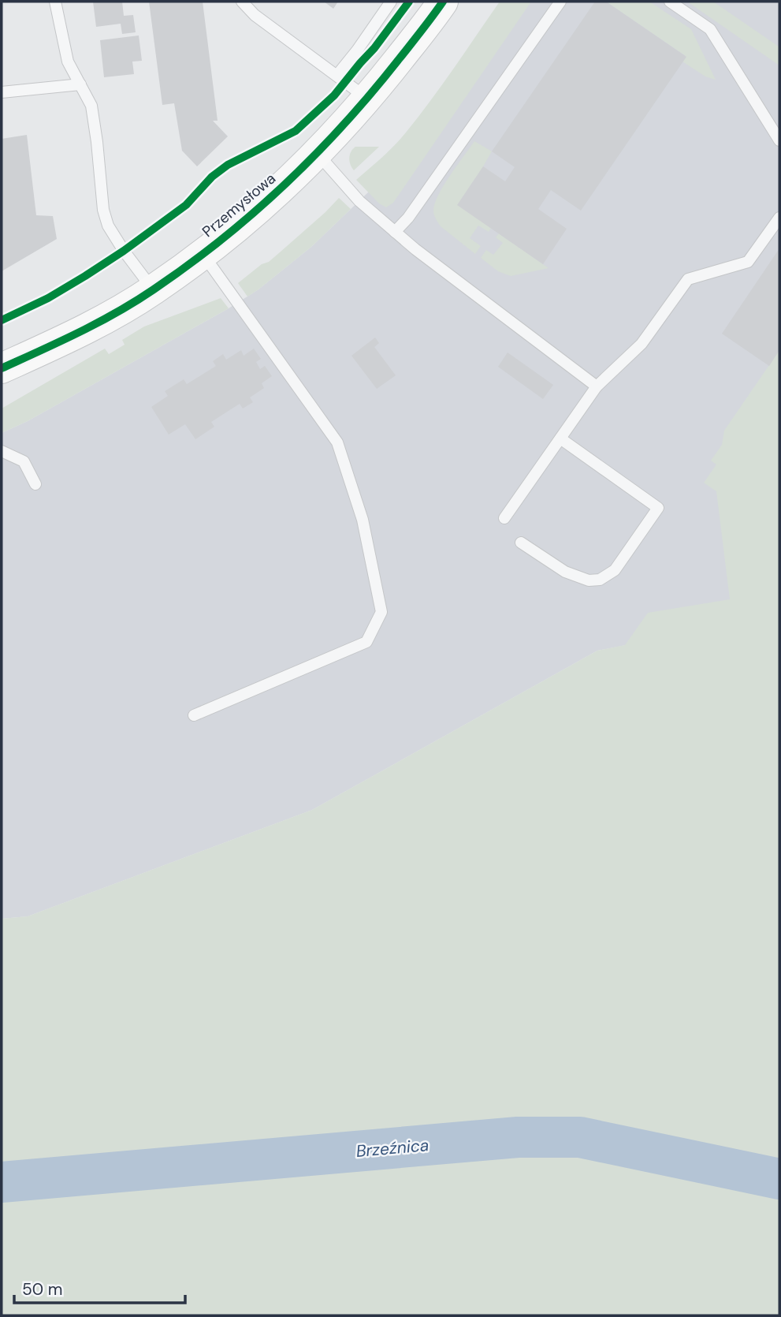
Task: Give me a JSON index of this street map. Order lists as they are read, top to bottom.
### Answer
{
  "streets": {
    "street": ["Przemysłowa"]
  },
  "water": ["Brzeźnica"],
  "scale_bar": "50 m"
}
